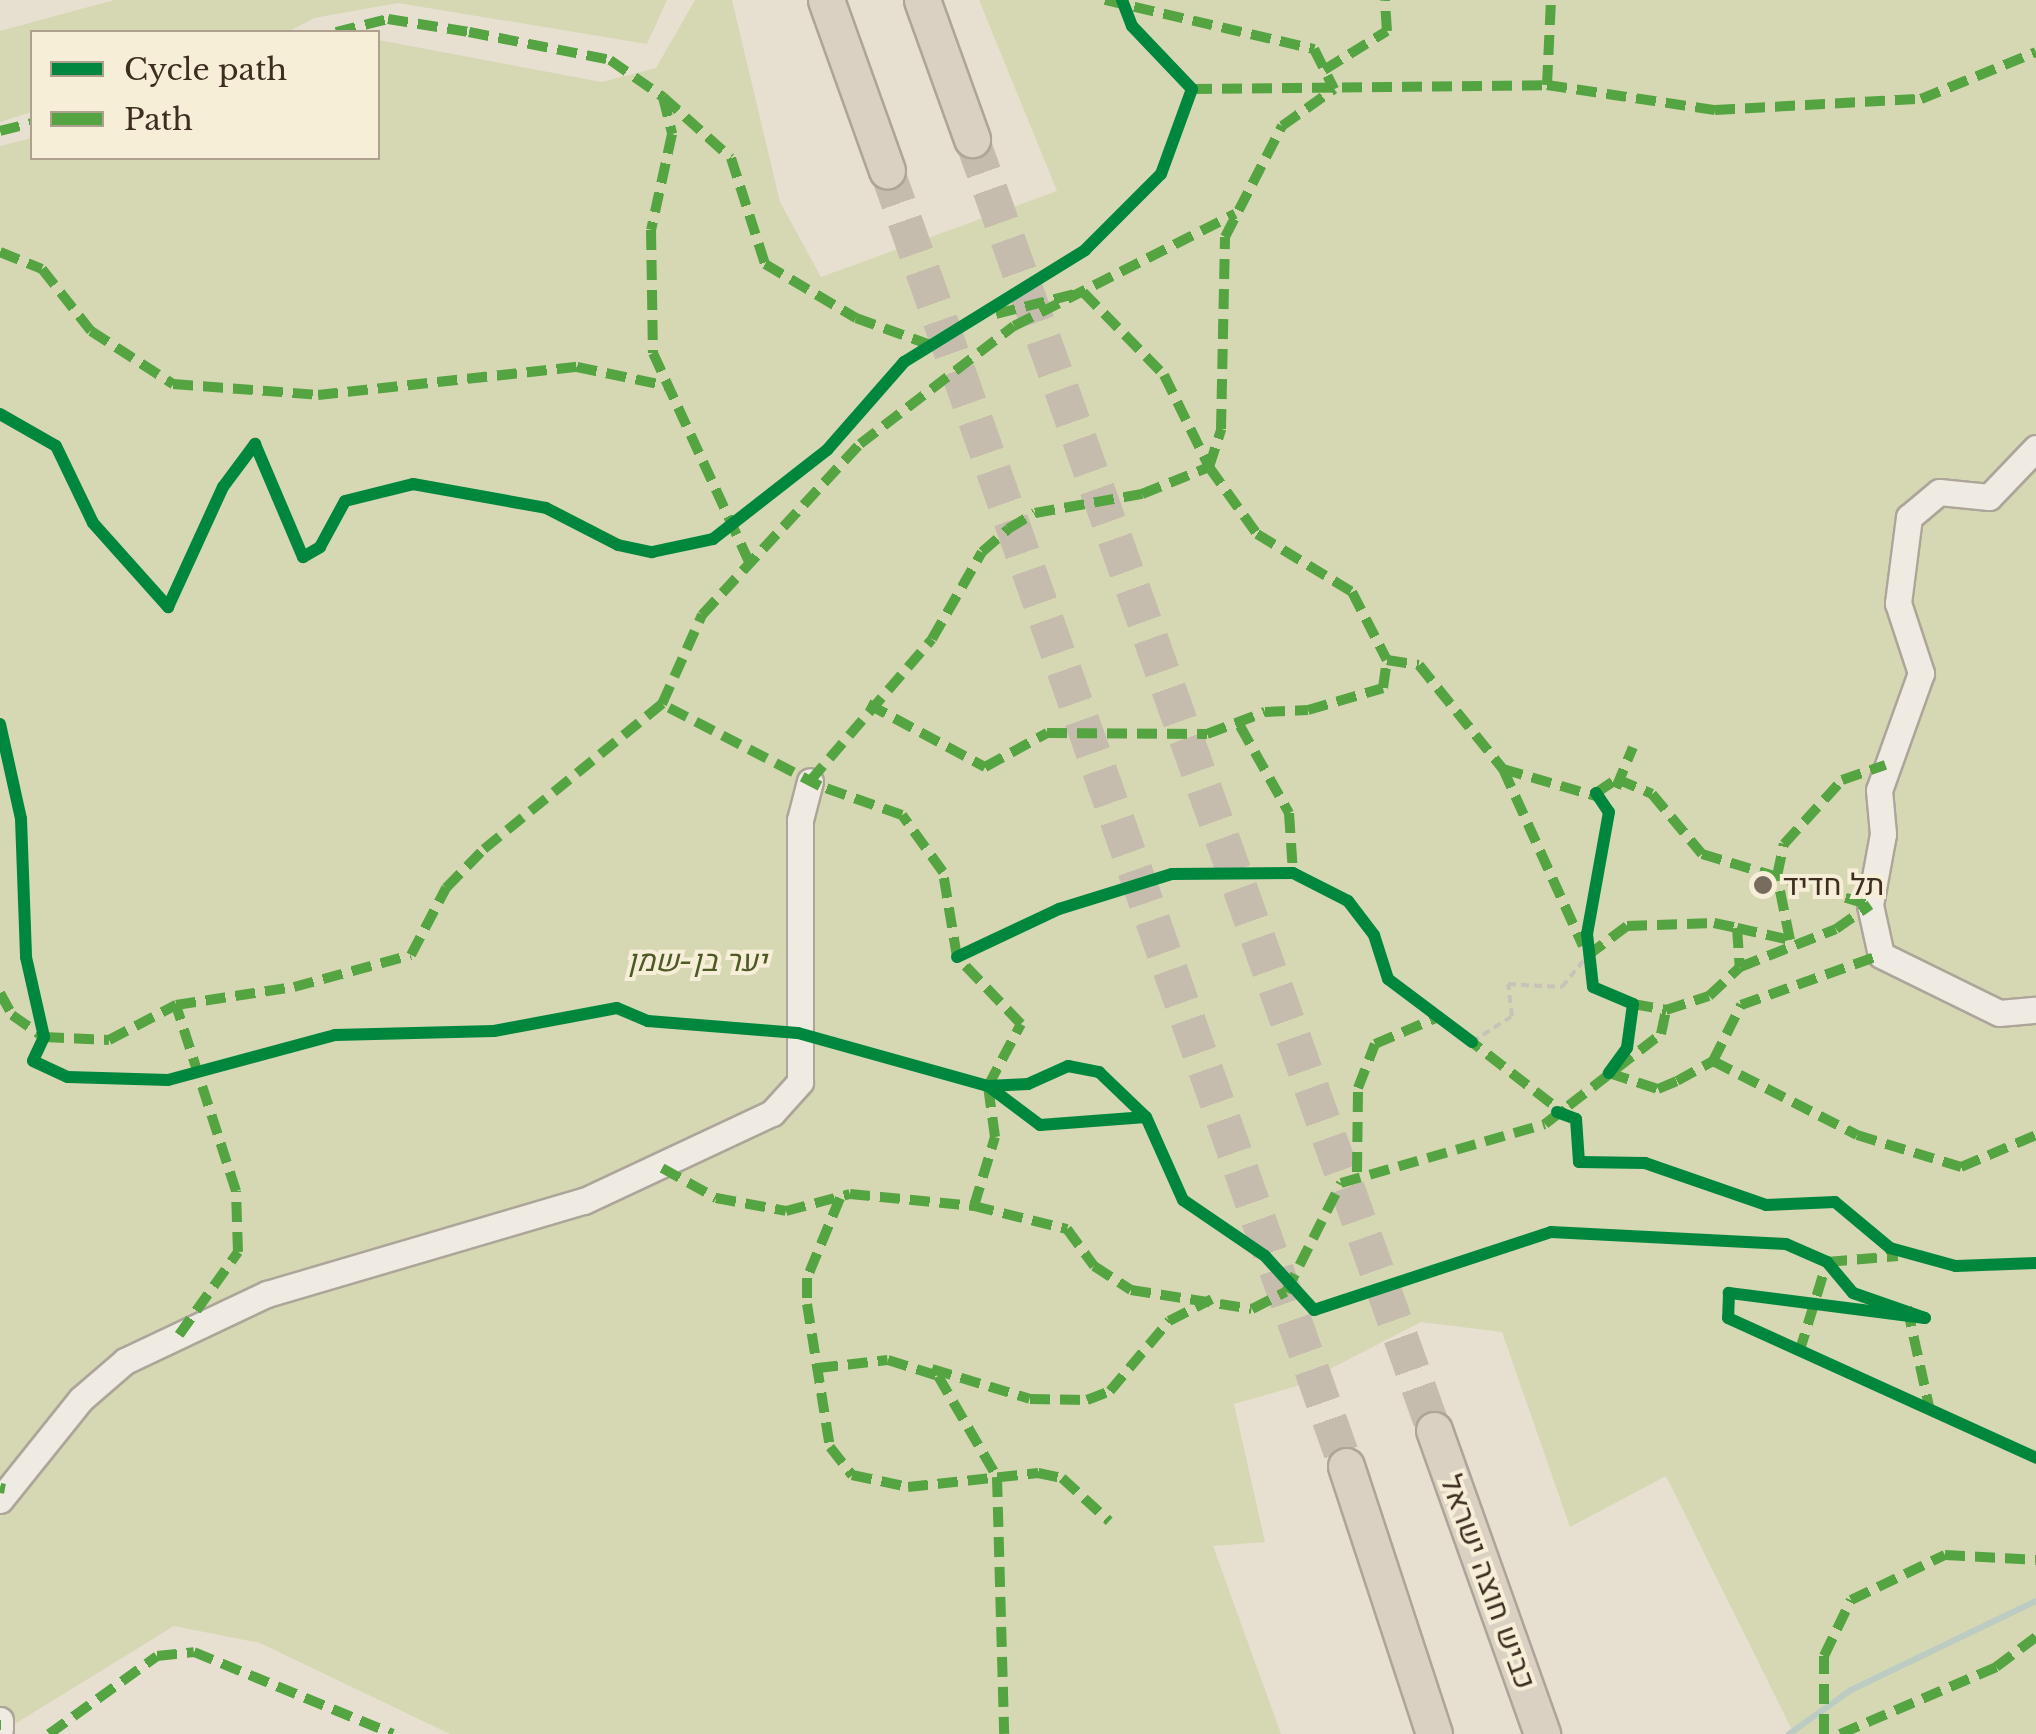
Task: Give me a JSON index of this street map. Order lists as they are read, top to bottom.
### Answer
{
  "streets": {
    "highway": ["כביש חוצה ישראל"]
  },
  "parks": ["יער בן-שמן"],
  "places": ["תל חדיד"],
  "legend": ["Cycle path", "Path"]
}
